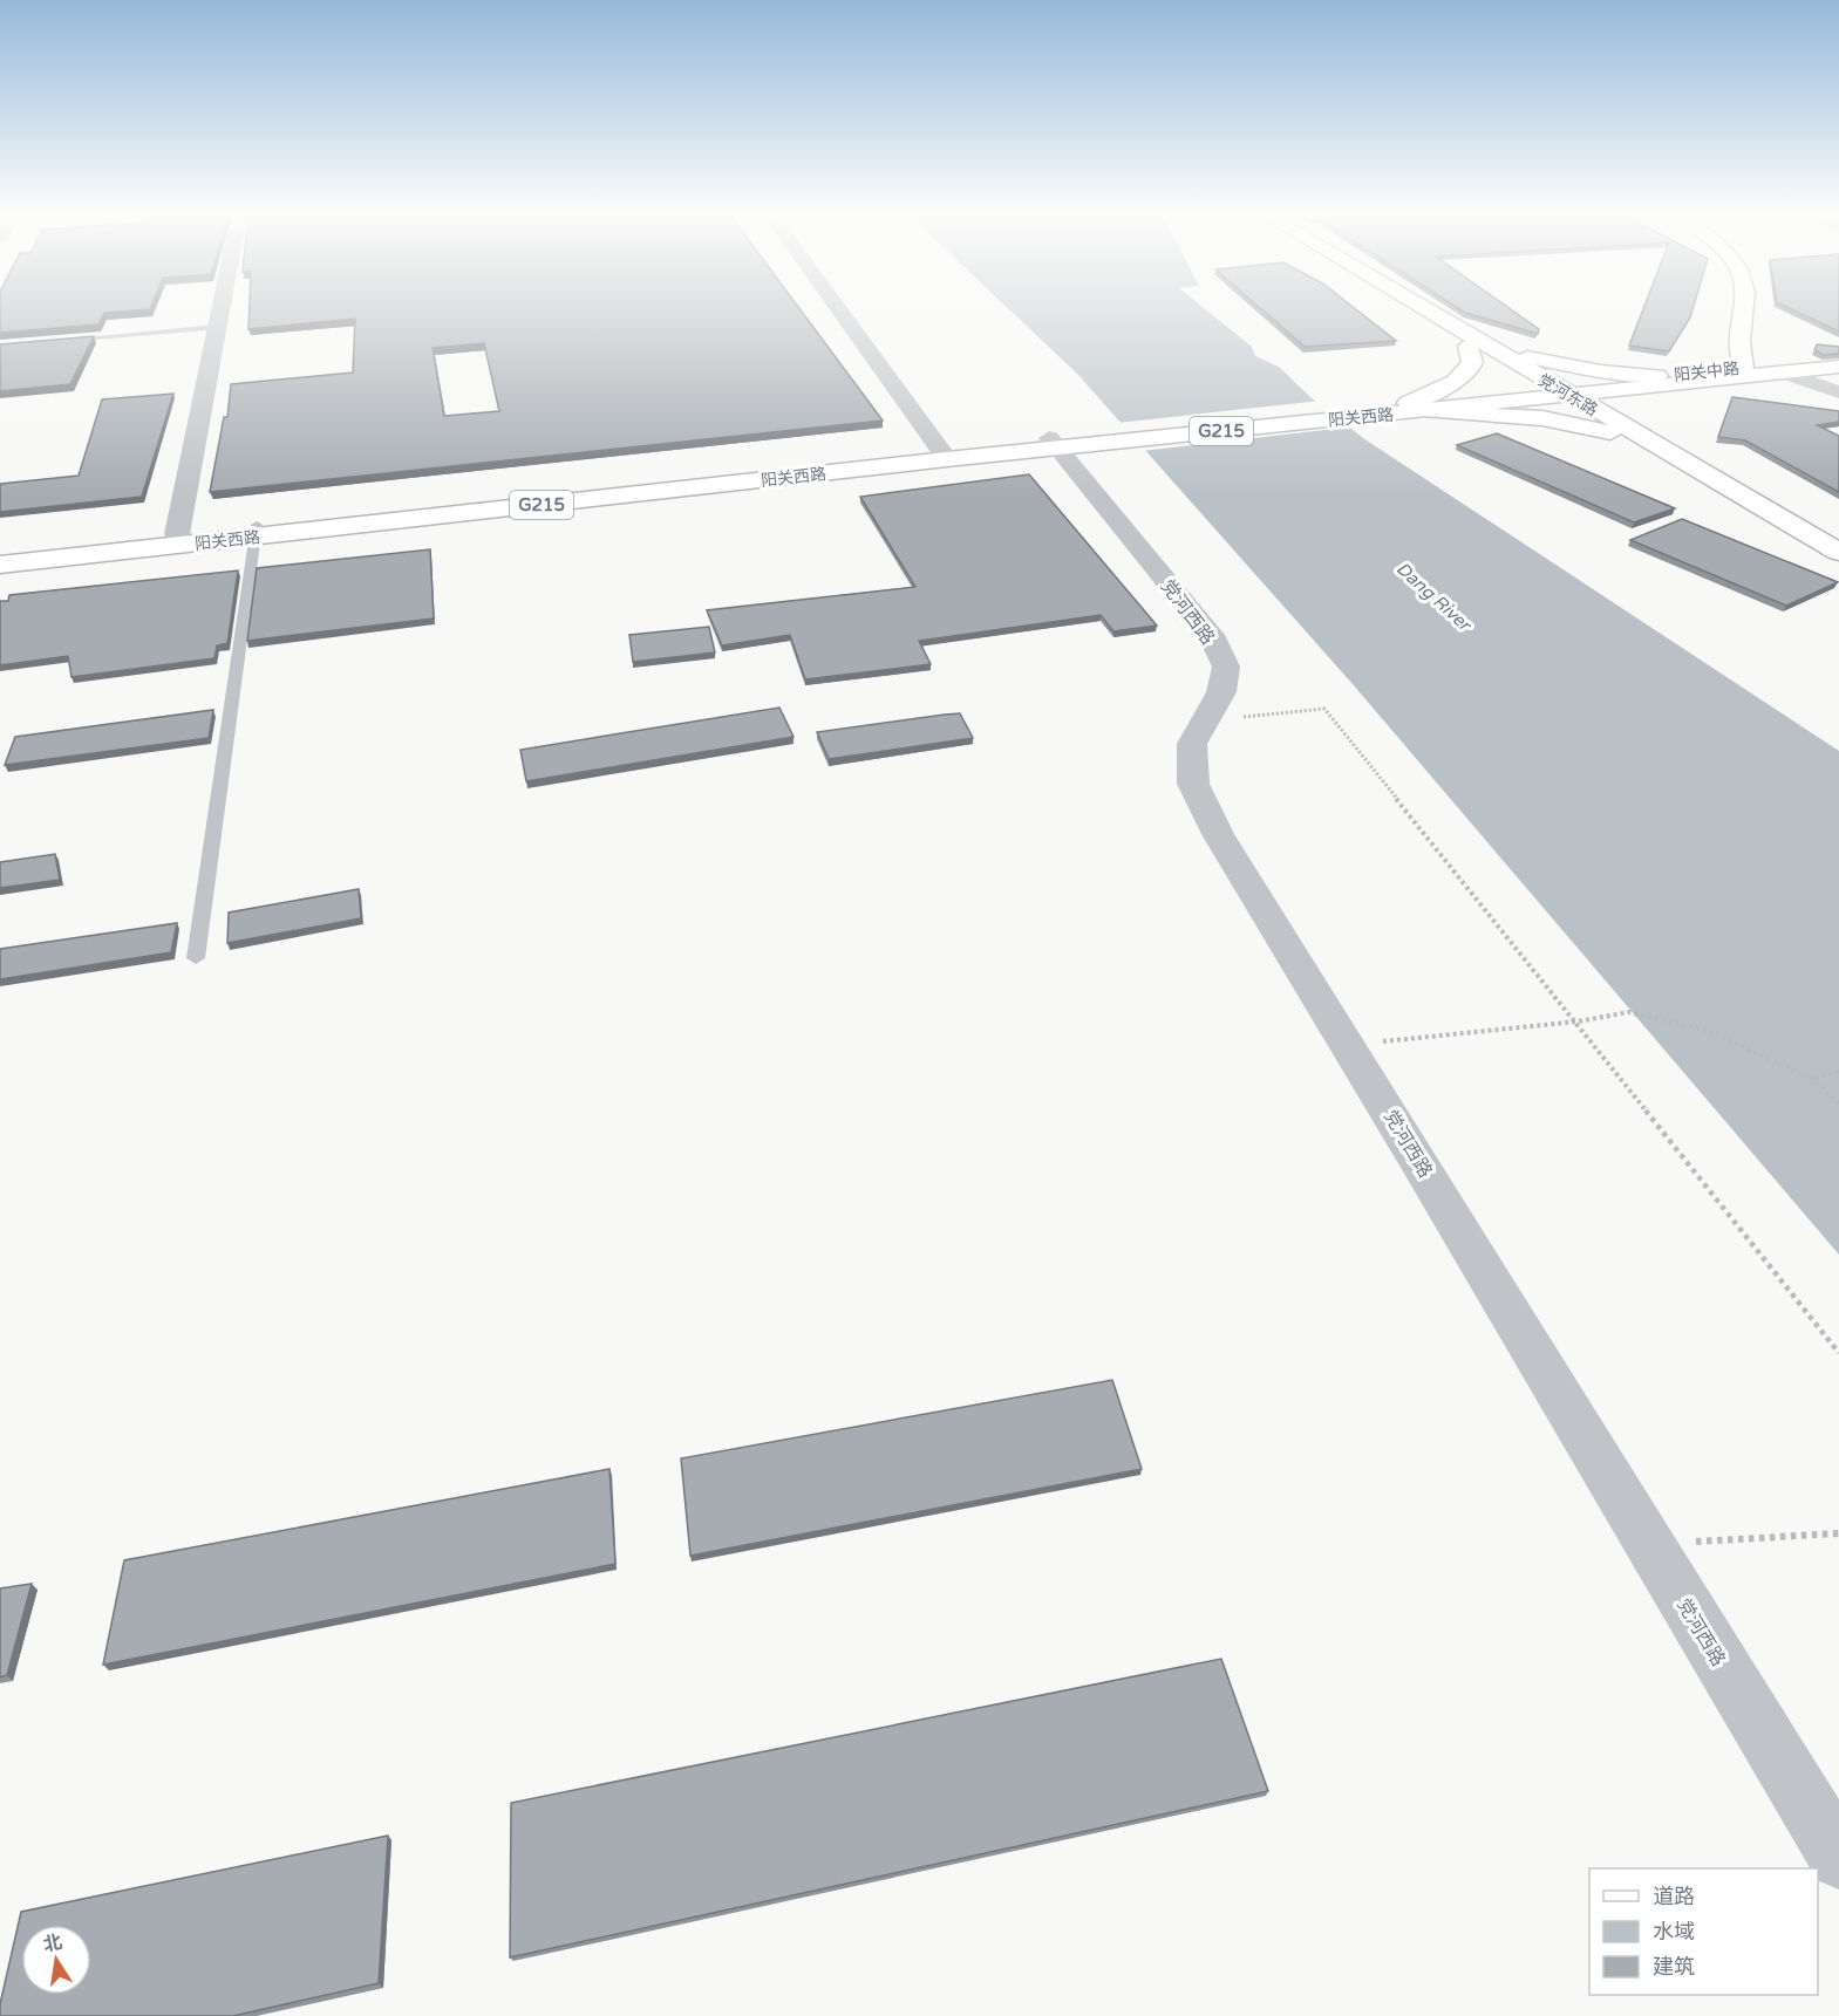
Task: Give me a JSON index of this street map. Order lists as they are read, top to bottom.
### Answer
{
  "streets": {
    "main road": [
      "阳关中路",
      "党河东路",
      "阳关西路",
      "G215"
    ],
    "street": ["党河西路"]
  },
  "crossings": [
    ["阳关中路", "党河东路"],
    ["阳关中路", "阳关西路"],
    ["党河东路", "阳关西路"],
    ["阳关西路", "党河西路"]
  ],
  "water": ["Dang River"],
  "legend": ["道路", "水域", "建筑"],
  "north": "top"
}
